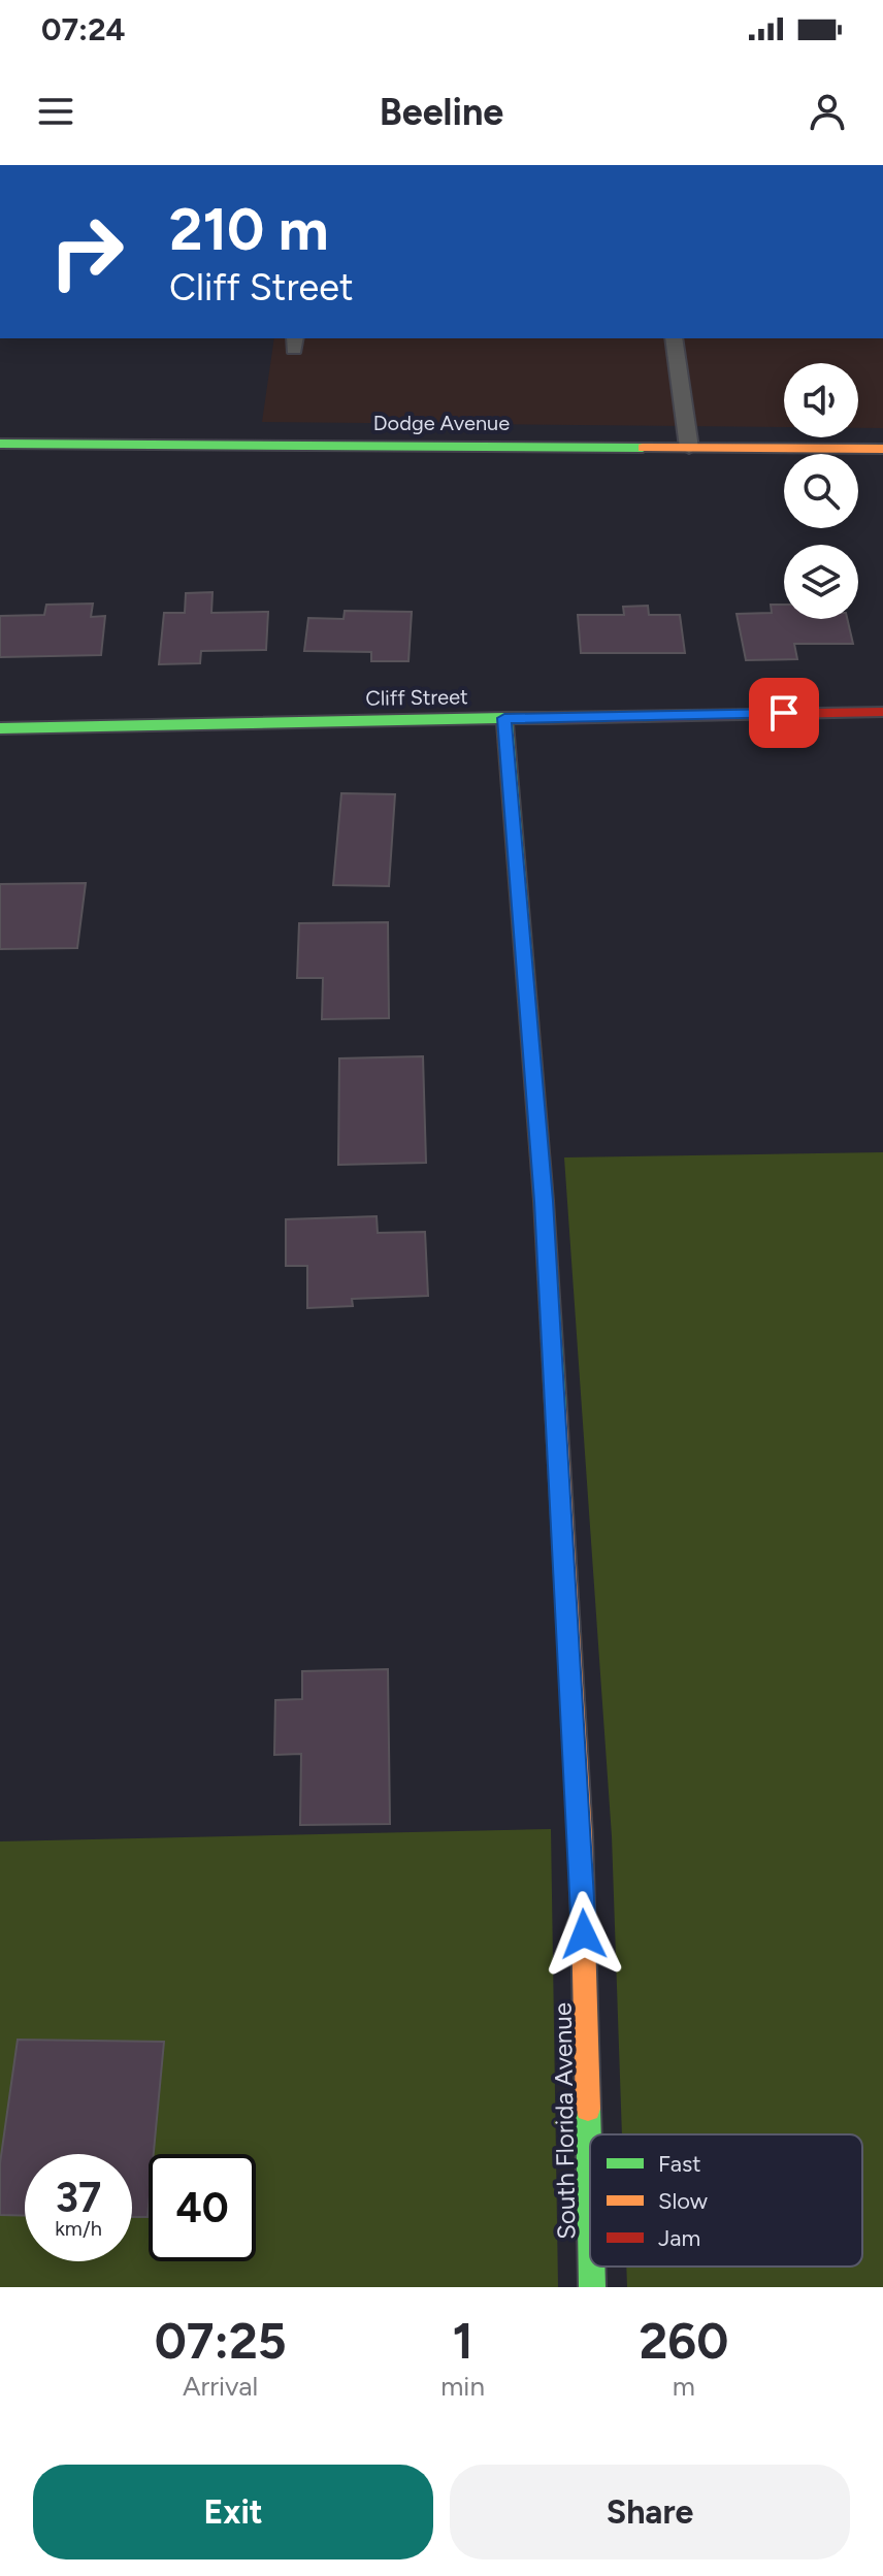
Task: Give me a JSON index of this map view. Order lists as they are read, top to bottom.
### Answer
{
  "streets": {
    "street": ["Dodge Avenue", "Cliff Street", "South Florida Avenue"]
  },
  "crossings": [
    ["Cliff Street", "South Florida Avenue"]
  ],
  "legend": ["Fast", "Slow", "Jam"],
  "page": {
    "status": "07:24",
    "header": "Beeline",
    "turn": ["210 m", "Cliff Street"],
    "speed": "37 km/h",
    "limit": "40",
    "eta": [
      "07:25",
      "Arrival",
      "1",
      "min",
      "260",
      "m"
    ],
    "buttons": ["Exit", "Share"]
  }
}
